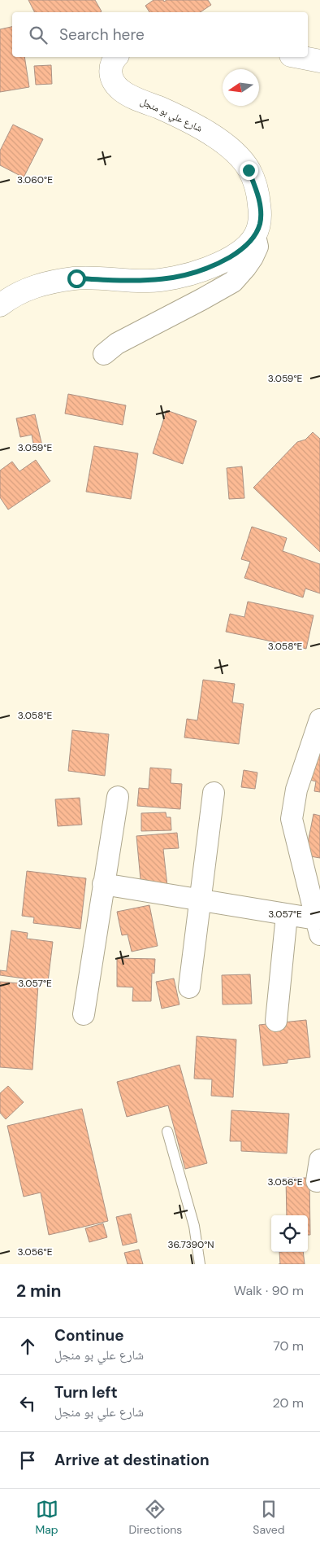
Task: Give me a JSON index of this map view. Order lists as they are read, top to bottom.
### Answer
{
  "streets": {
    "street": ["شارع علي بو منجل"]
  },
  "north": "left",
  "page": {
    "search": "Search here",
    "heading": ["2 min", "Walk · 90 m"],
    "list": [
      ["Continue", "شارع علي بو منجل", "70 m"],
      ["Turn left", "شارع علي بو منجل", "20 m"],
      "Arrive at destination"
    ],
    "nav": ["Map", "Directions", "Saved"]
  },
  "coordinates": [
    "3.060°E",
    "3.059°E",
    "3.058°E",
    "3.057°E",
    "3.056°E",
    "36.7390°N"
  ]
}
